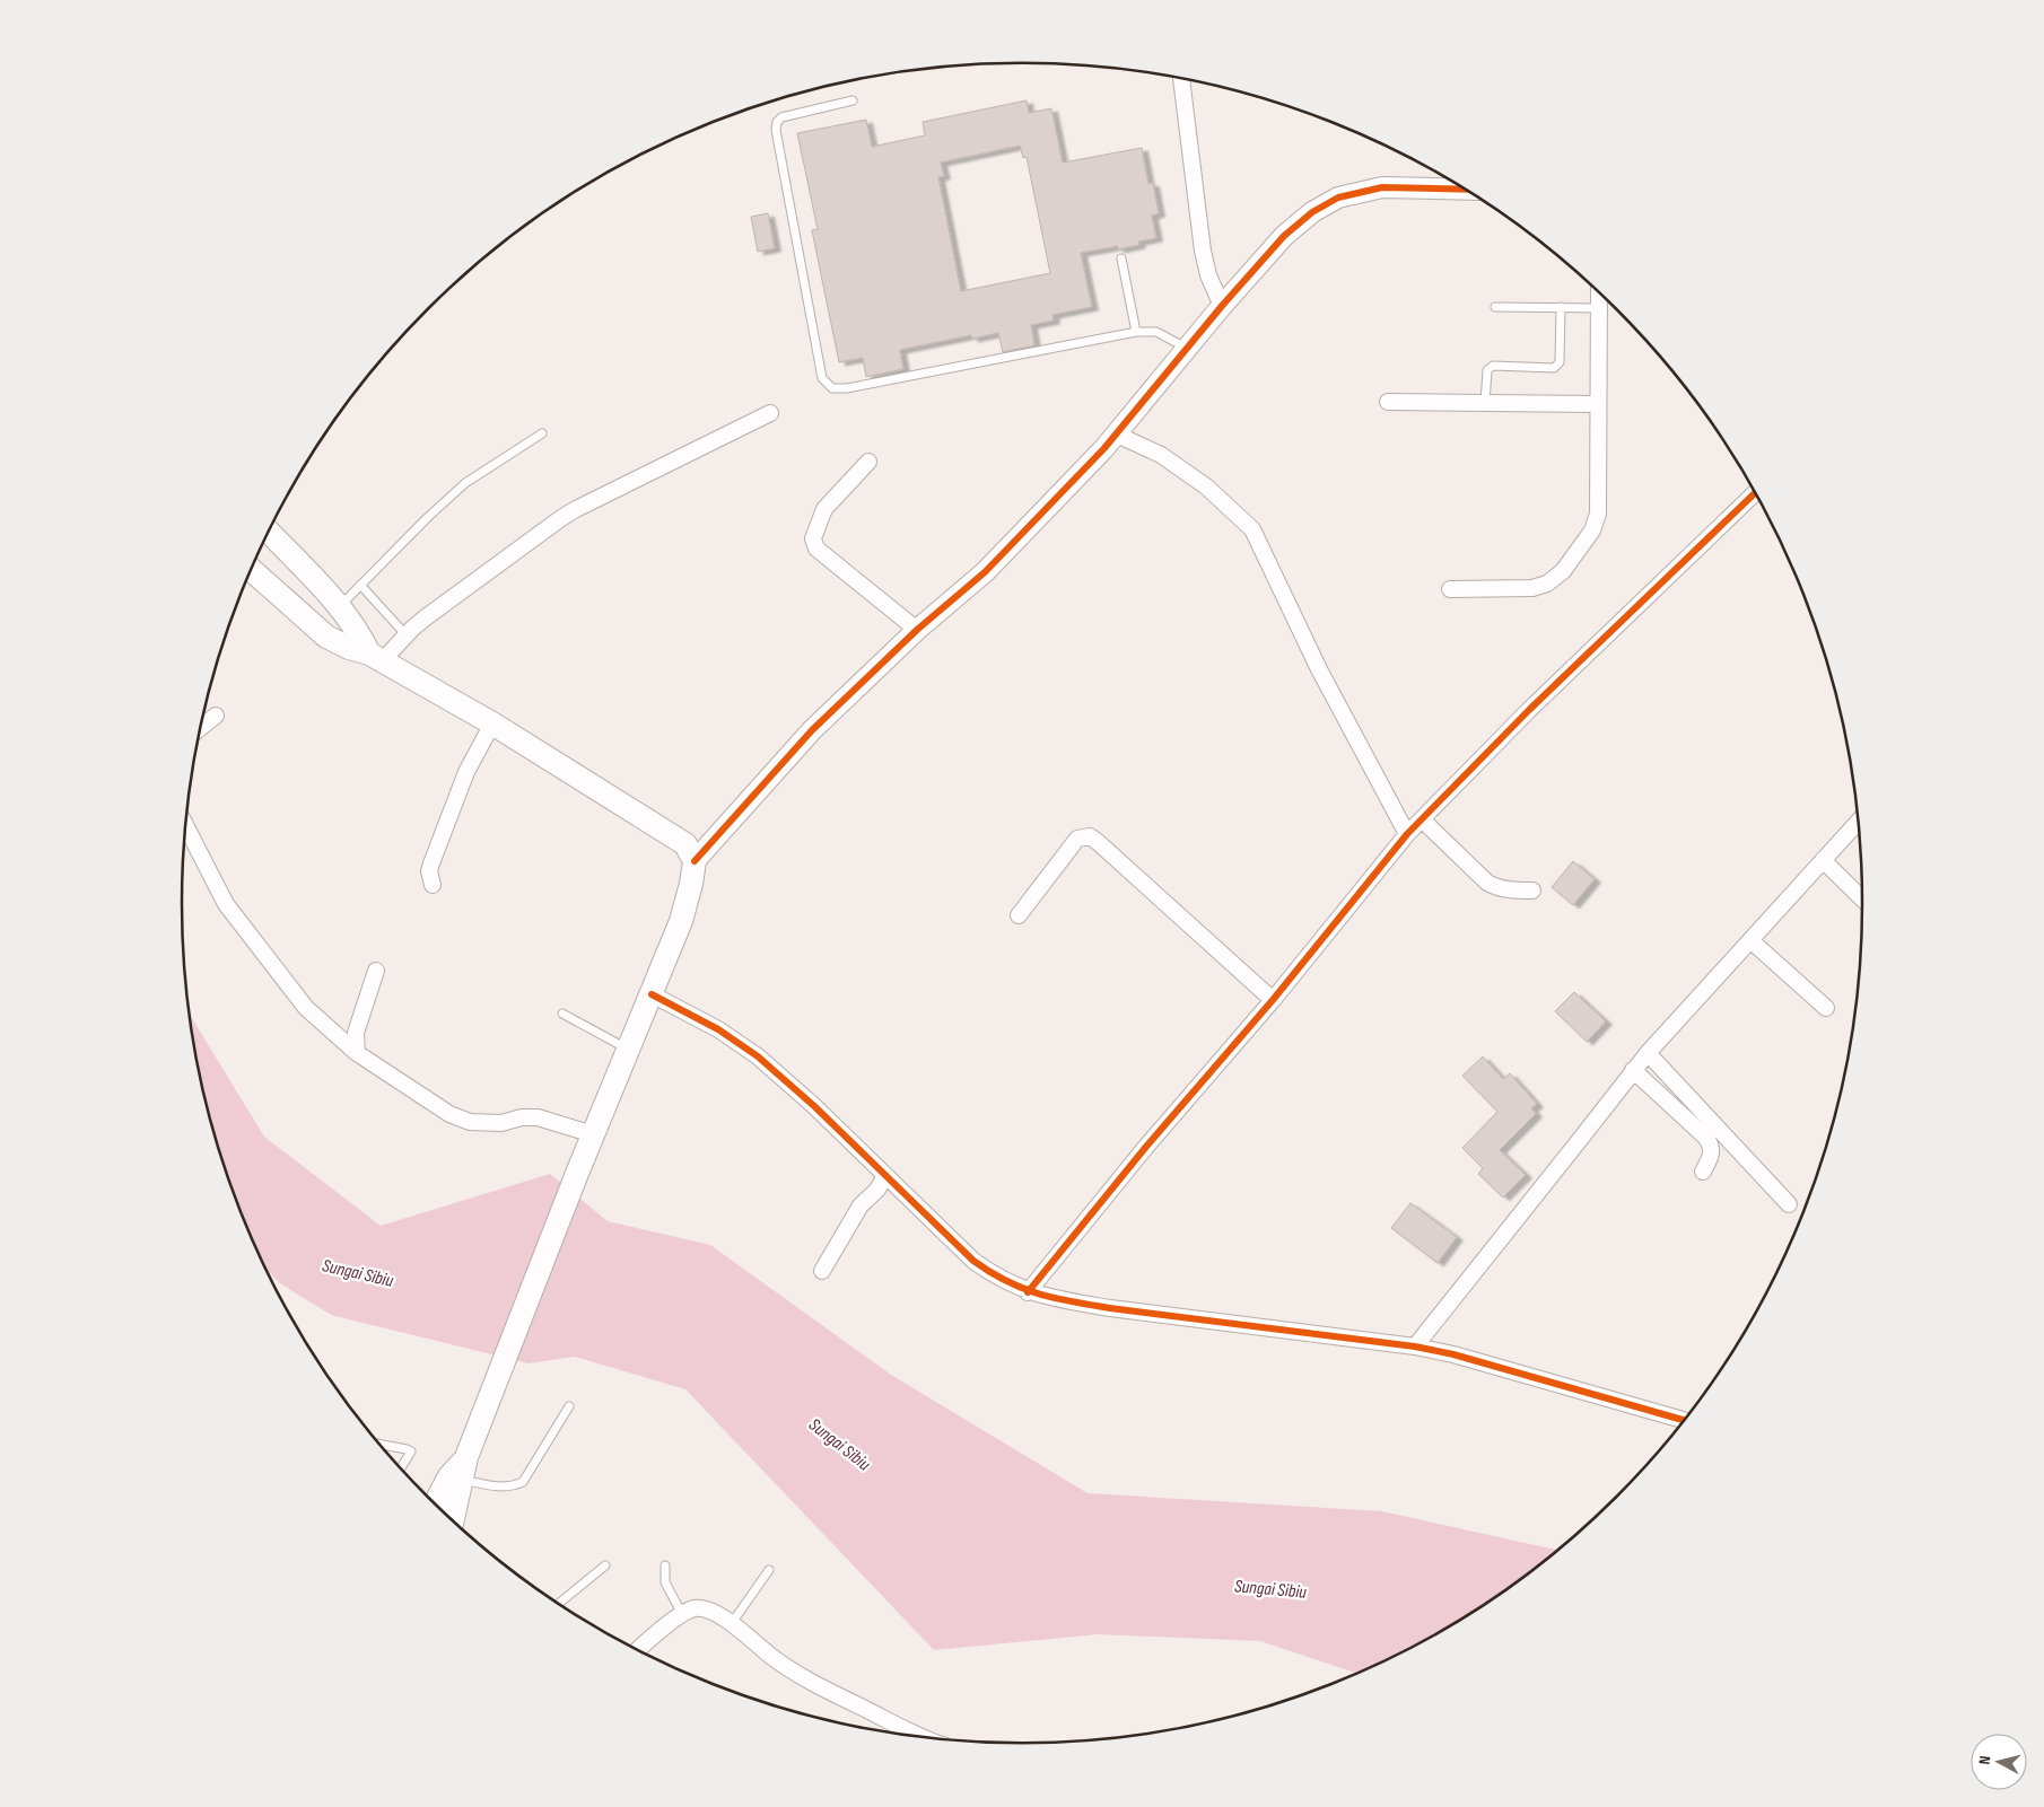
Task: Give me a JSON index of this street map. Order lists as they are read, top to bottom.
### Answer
{
  "water": ["Sungai Sibiu"],
  "north": "left"
}
